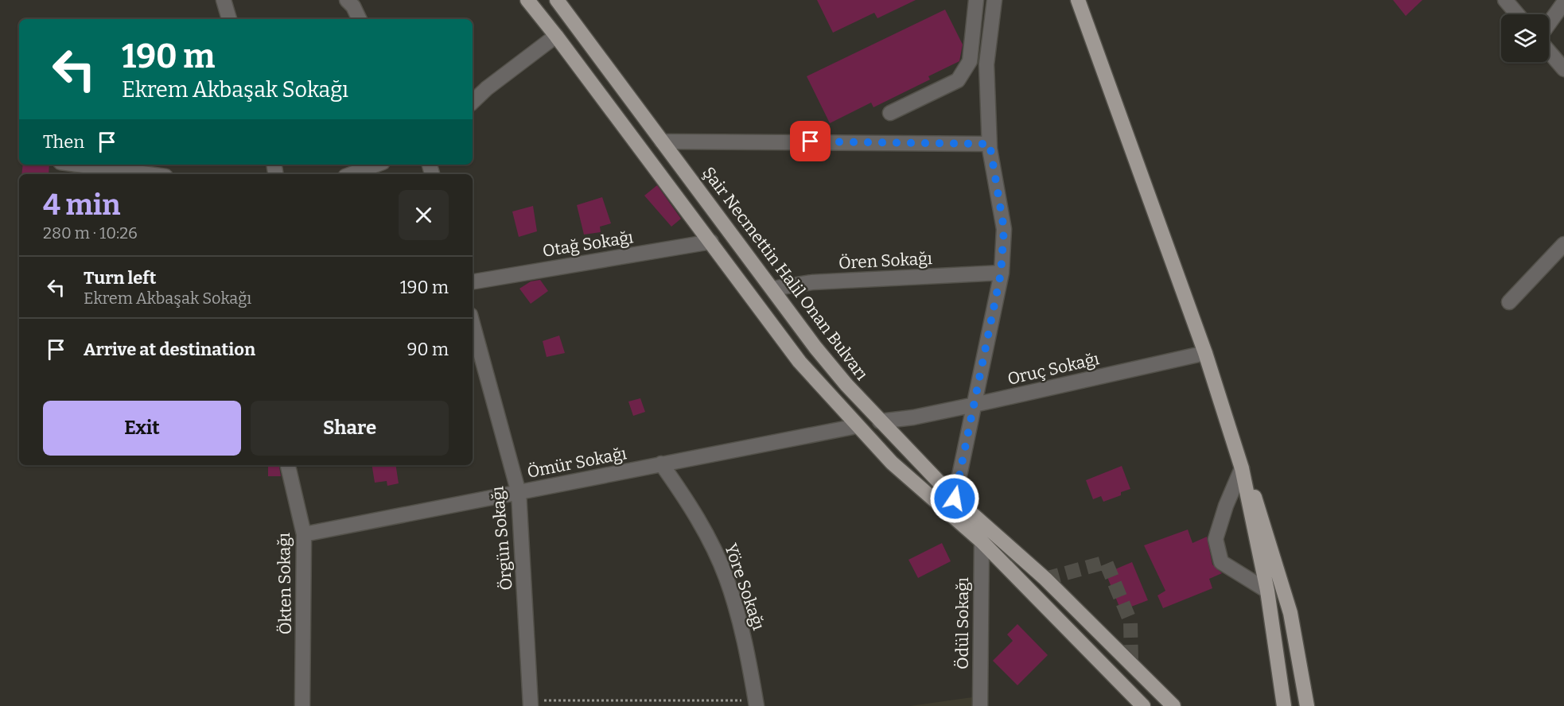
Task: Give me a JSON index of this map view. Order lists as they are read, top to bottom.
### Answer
{
  "streets": {
    "main road": ["Şair Necmettin Halil Onan Bulvarı"],
    "street": [
      "Otağ Sokağı",
      "Ören Sokağı",
      "Oruç Sokağı",
      "Ömür Sokağı",
      "Örgün Sokağı",
      "Ökten Sokağı",
      "Yöre Sokağı",
      "Ödül Sokağı"
    ]
  },
  "crossings": [
    ["Ören Sokağı", "Şair Necmettin Halil Onan Bulvarı"],
    ["Şair Necmettin Halil Onan Bulvarı", "Oruç Sokağı"],
    ["Ömür Sokağı", "Örgün Sokağı"],
    ["Ömür Sokağı", "Ökten Sokağı"],
    ["Ömür Sokağı", "Yöre Sokağı"]
  ],
  "page": {
    "turn": ["190 m", "Ekrem Akbaşak Sokağı"],
    "then": "Then",
    "heading": ["4 min", "280 m · 10:26"],
    "list": [
      {
        "name": "Turn left",
        "note": "Ekrem Akbaşak Sokağı",
        "value": "190 m"
      },
      {
        "name": "Arrive at destination",
        "value": "90 m"
      }
    ],
    "buttons": ["Exit", "Share"]
  }
}
